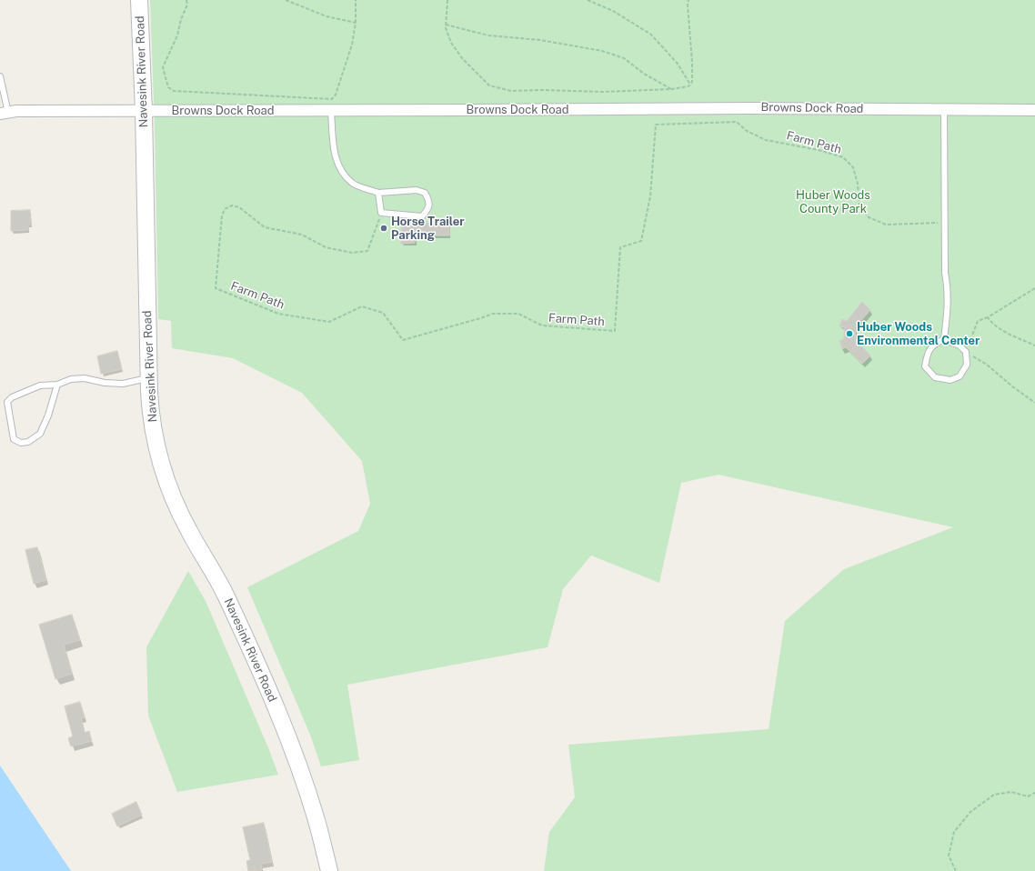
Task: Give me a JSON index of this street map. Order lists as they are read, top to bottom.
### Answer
{
  "streets": {
    "main road": ["Navesink River Road"],
    "street": ["Browns Dock Road"],
    "path": ["Farm Path"]
  },
  "crossings": [
    ["Navesink River Road", "Browns Dock Road"]
  ],
  "parks": ["Huber Woods County Park"],
  "places": ["Horse Trailer Parking", "Huber Woods Environmental Center"]
}
